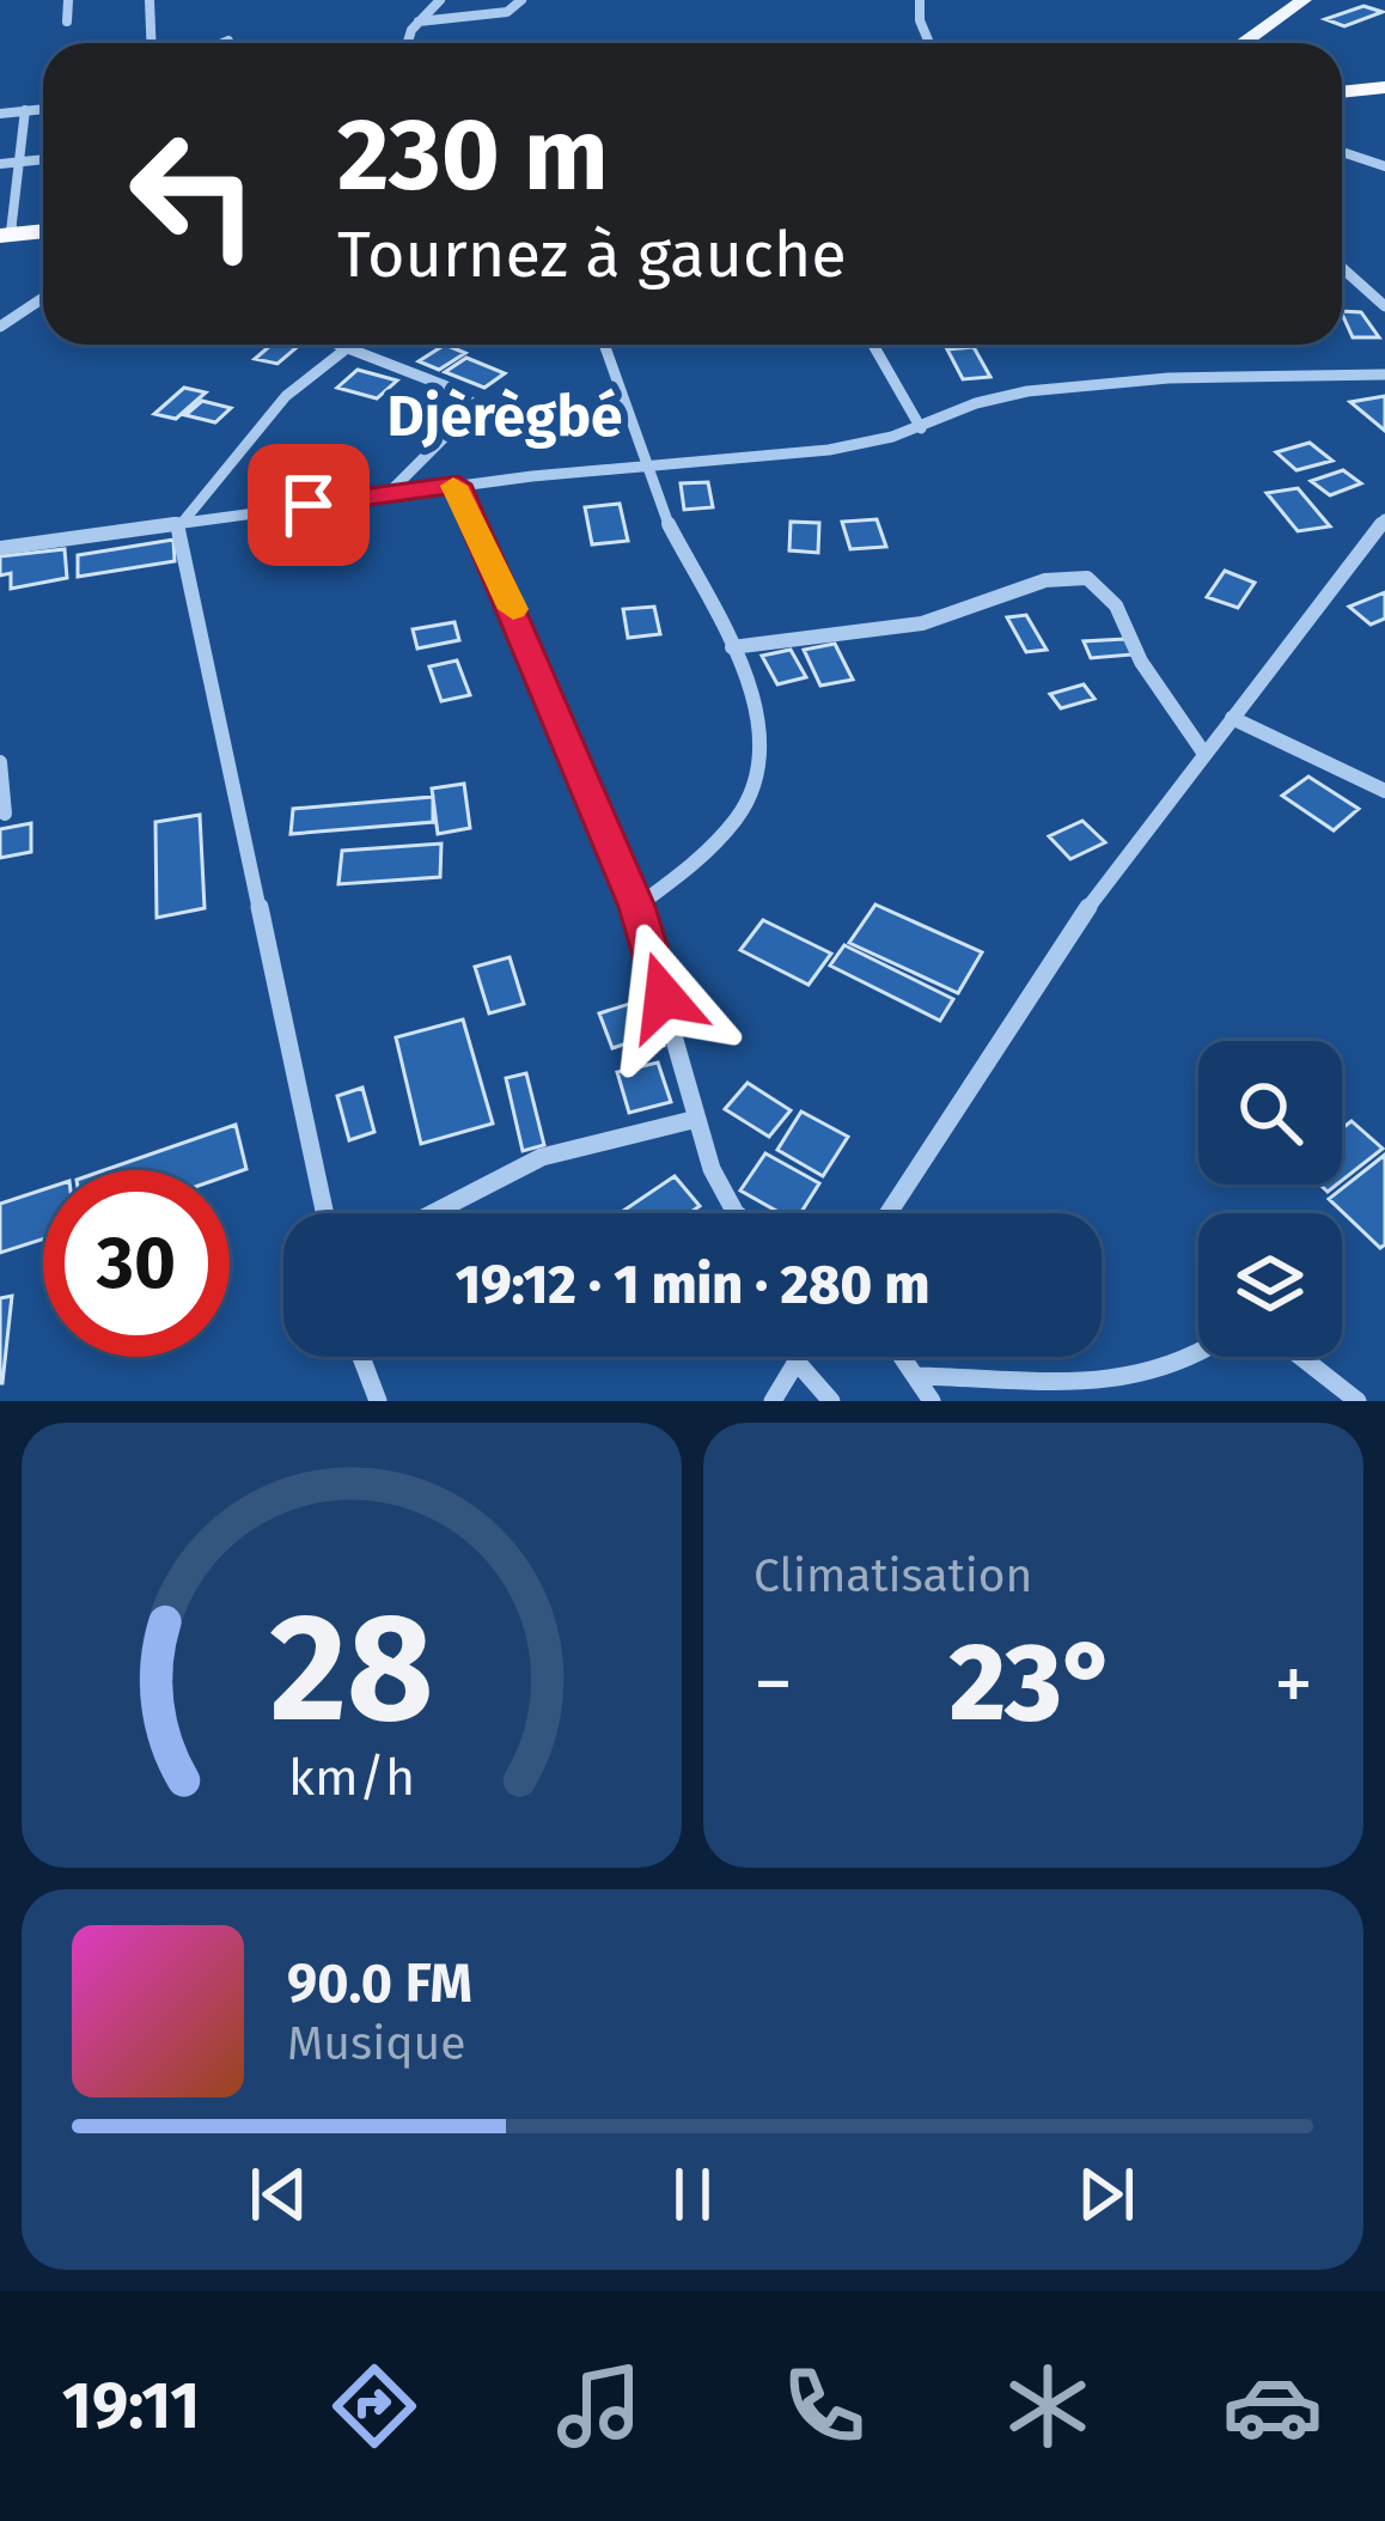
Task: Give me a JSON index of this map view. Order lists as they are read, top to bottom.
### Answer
{
  "districts": ["Djèrègbé"],
  "page": {
    "turn": ["230 m", "Tournez à gauche"],
    "limit": "30",
    "trip": "19:12 · 1 min · 280 m",
    "tile": "Climatisation",
    "heat": ["−", "23°", "+"],
    "song": ["90.0 FM", "Musique"],
    "tabs": "19:11",
    "gauge": ["28", "km/h"]
  }
}
